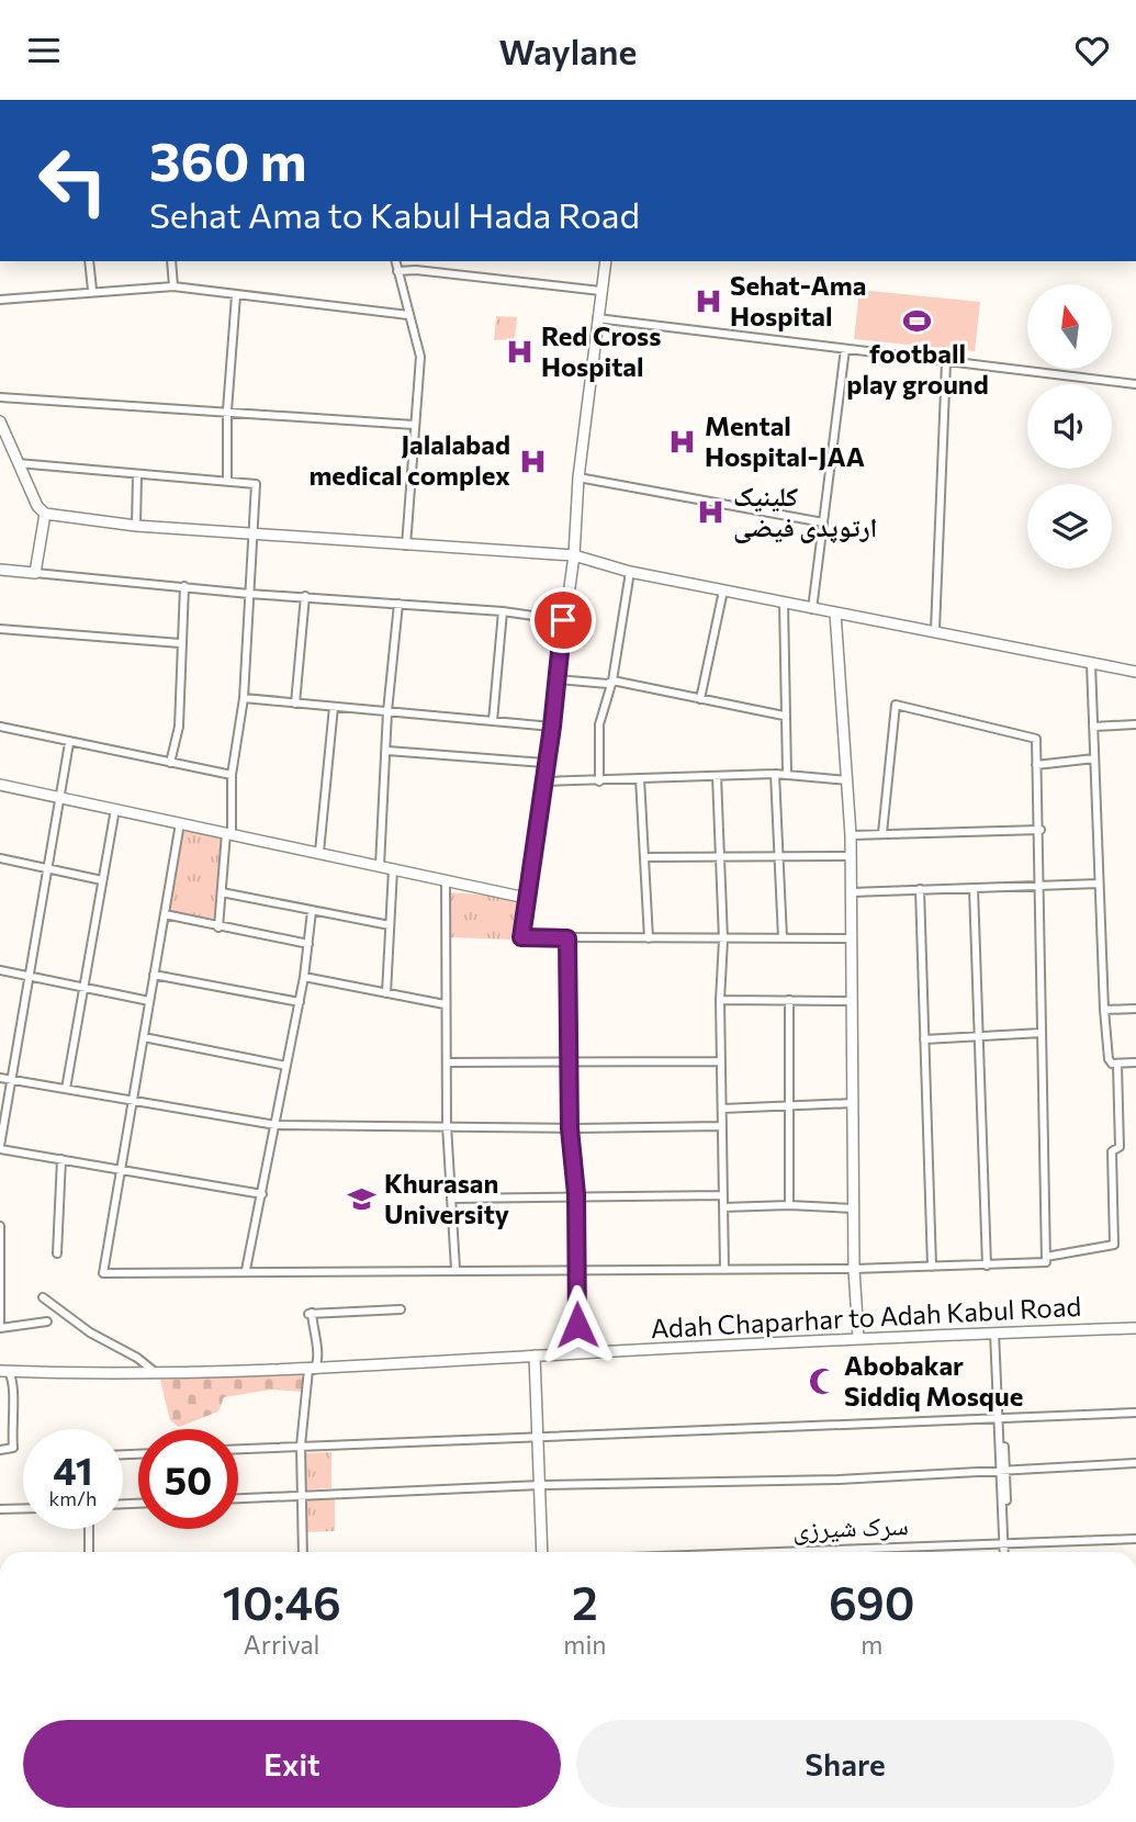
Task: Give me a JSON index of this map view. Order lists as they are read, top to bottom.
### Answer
{
  "streets": {
    "main road": ["Adah Chaparhar to Adah Kabul Road"],
    "street": ["سرک شیرزی"]
  },
  "places": {
    "hospital": [
      "Sehat-Ama Hospital",
      "Red Cross Hospital",
      "Mental Hospital-JAA",
      "Jalalabad medical complex",
      "کلینیک ارتوپدی فیضی"
    ],
    "sports": ["football play ground"],
    "school or university": ["Khurasan University"],
    "mosque": ["Abobakar Siddiq Mosque"]
  },
  "north": "top",
  "page": {
    "header": "Waylane",
    "turn": ["360 m", "Sehat Ama to Kabul Hada Road"],
    "speed": "41 km/h",
    "limit": "50",
    "eta": [
      "10:46",
      "Arrival",
      "2",
      "min",
      "690",
      "m"
    ],
    "buttons": ["Exit", "Share"]
  }
}
